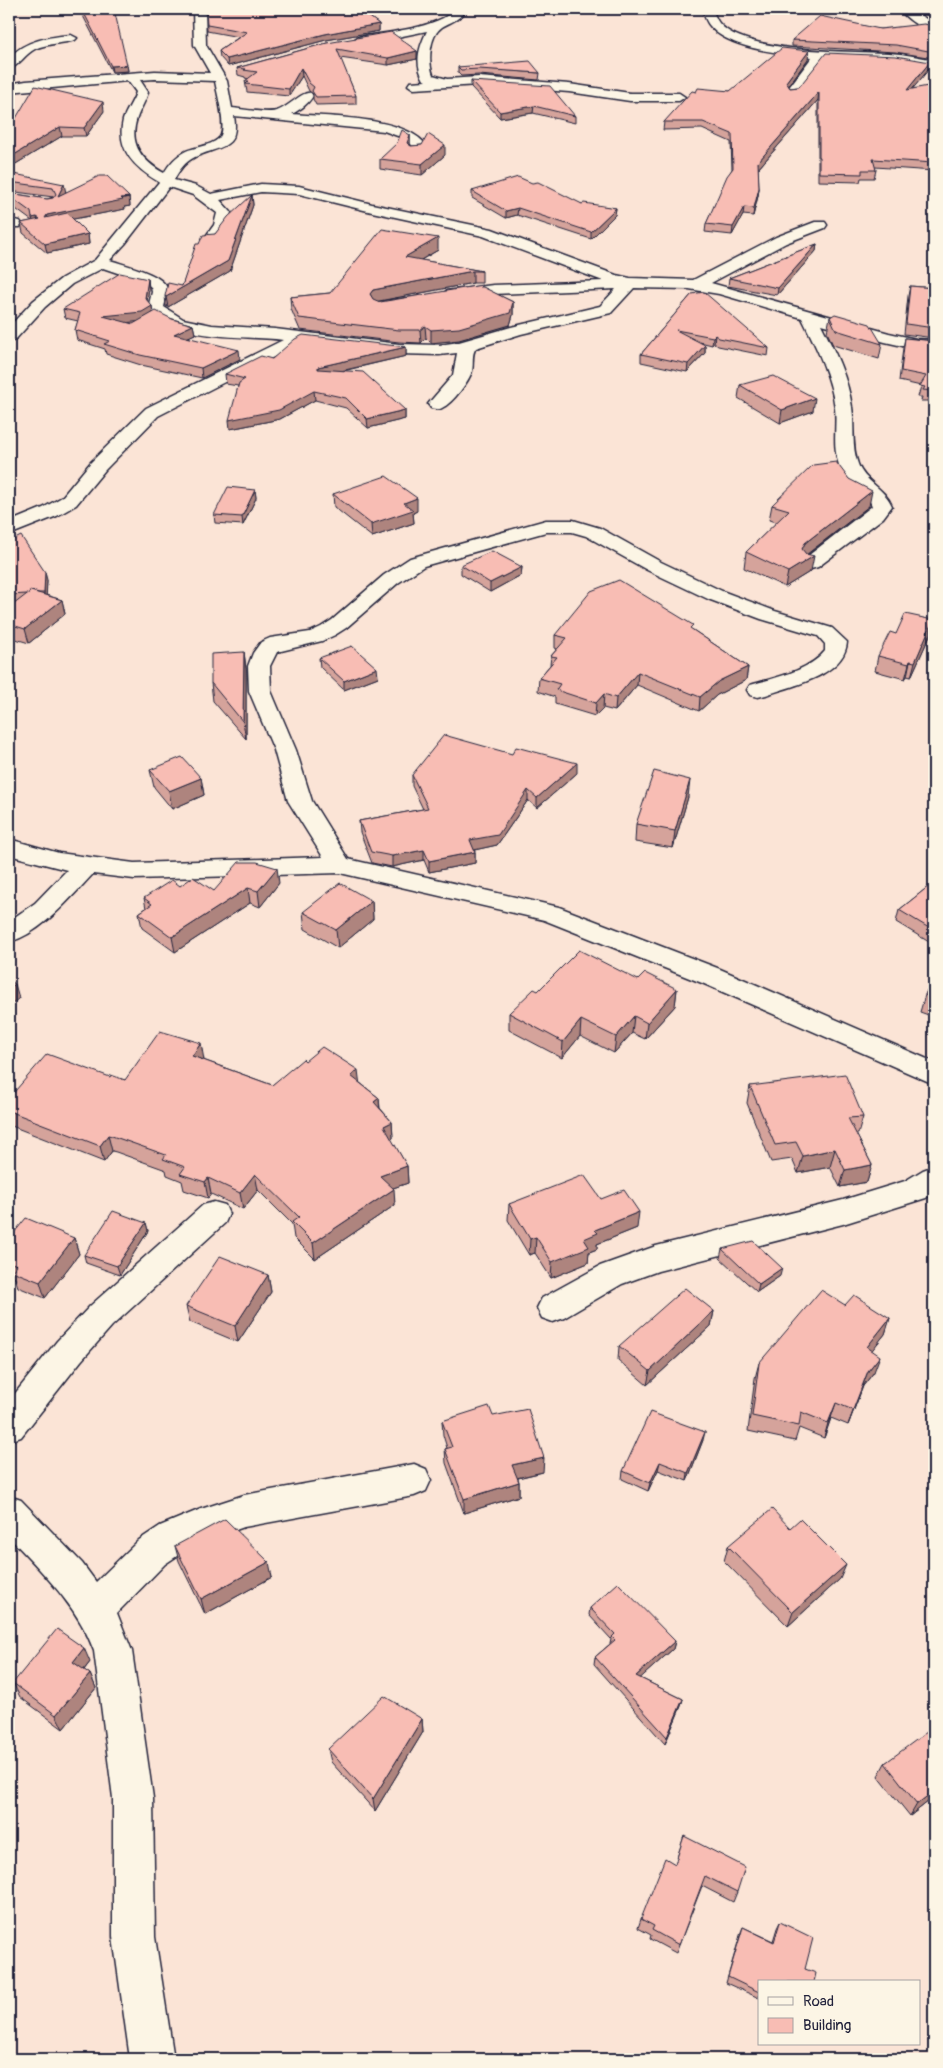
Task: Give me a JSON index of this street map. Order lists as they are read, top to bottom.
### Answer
{
  "legend": ["Road", "Building"]
}
